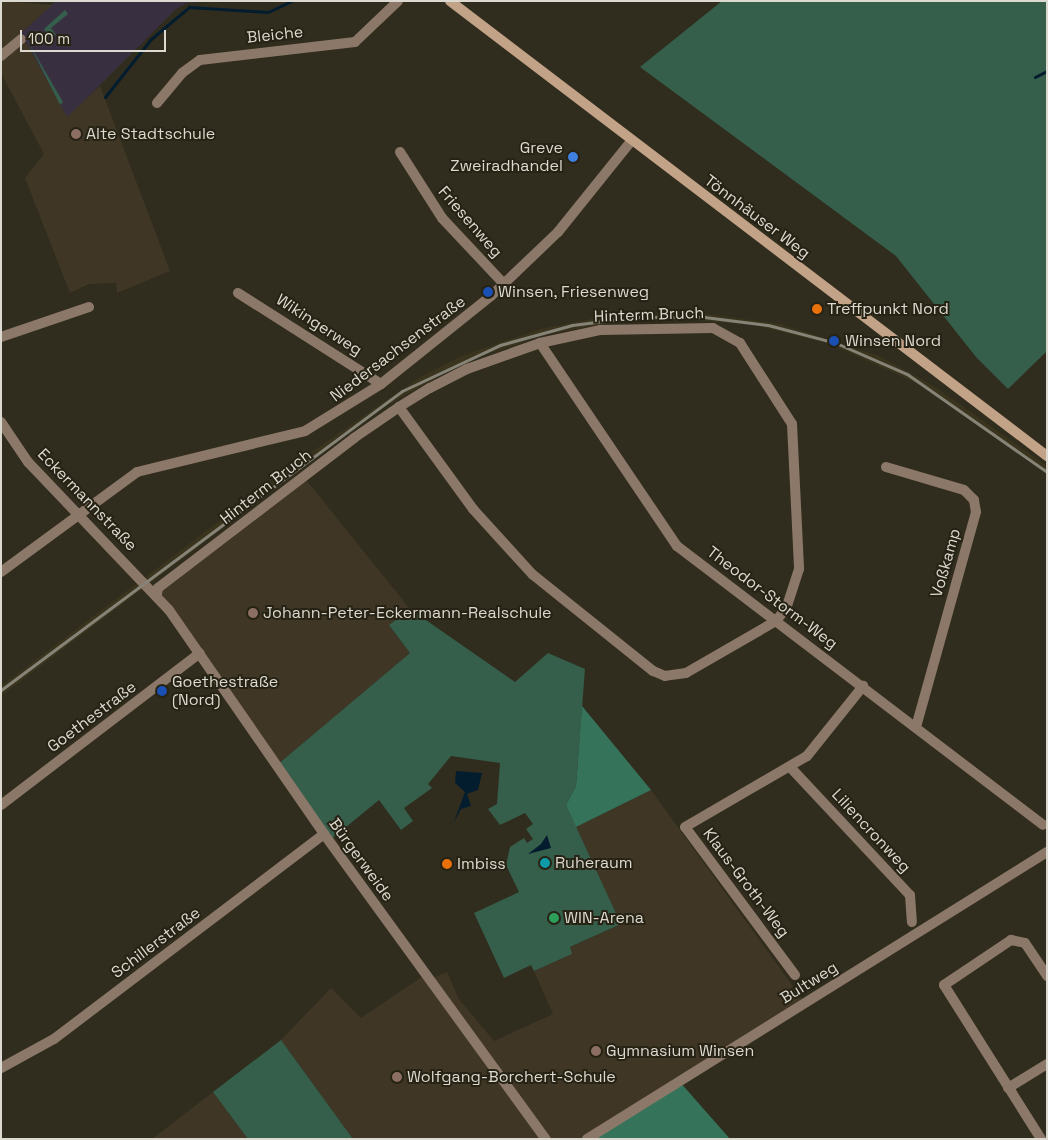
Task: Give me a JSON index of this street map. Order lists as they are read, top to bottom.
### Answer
{
  "streets": {
    "main road": ["Tönnhäuser Weg"],
    "street": [
      "Bleiche",
      "Friesenweg",
      "Hinterm Bruch",
      "Wikingerweg",
      "Niedersachsenstraße",
      "Eckermannstraße",
      "Voßkamp",
      "Theodor-Storm-Weg",
      "Goethestraße",
      "Liliencronweg",
      "Bürgerweide",
      "Klaus-Groth-Weg",
      "Schillerstraße",
      "Bultweg"
    ]
  },
  "crossings": [
    ["Tönnhäuser Weg", "Niedersachsenstraße"],
    ["Friesenweg", "Niedersachsenstraße"],
    ["Hinterm Bruch", "Eckermannstraße"],
    ["Hinterm Bruch", "Theodor-Storm-Weg"],
    ["Hinterm Bruch", "Bürgerweide"],
    ["Wikingerweg", "Niedersachsenstraße"],
    ["Niedersachsenstraße", "Eckermannstraße"],
    ["Eckermannstraße", "Bürgerweide"],
    ["Voßkamp", "Theodor-Storm-Weg"],
    ["Theodor-Storm-Weg", "Klaus-Groth-Weg"],
    ["Goethestraße", "Bürgerweide"],
    ["Liliencronweg", "Klaus-Groth-Weg"],
    ["Bürgerweide", "Schillerstraße"]
  ],
  "places": [
    "Alte Stadtschule",
    "Greve Zweiradhandel",
    "Winsen, Friesenweg",
    "Treffpunkt Nord",
    "Winsen Nord",
    "Johann-Peter-Eckermann-Realschule",
    "Goethestraße (Nord)",
    "Ruheraum",
    "Imbiss",
    "WIN-Arena",
    "Gymnasium Winsen",
    "Wolfgang-Borchert-Schule"
  ],
  "scale_bar": "100 m"
}
